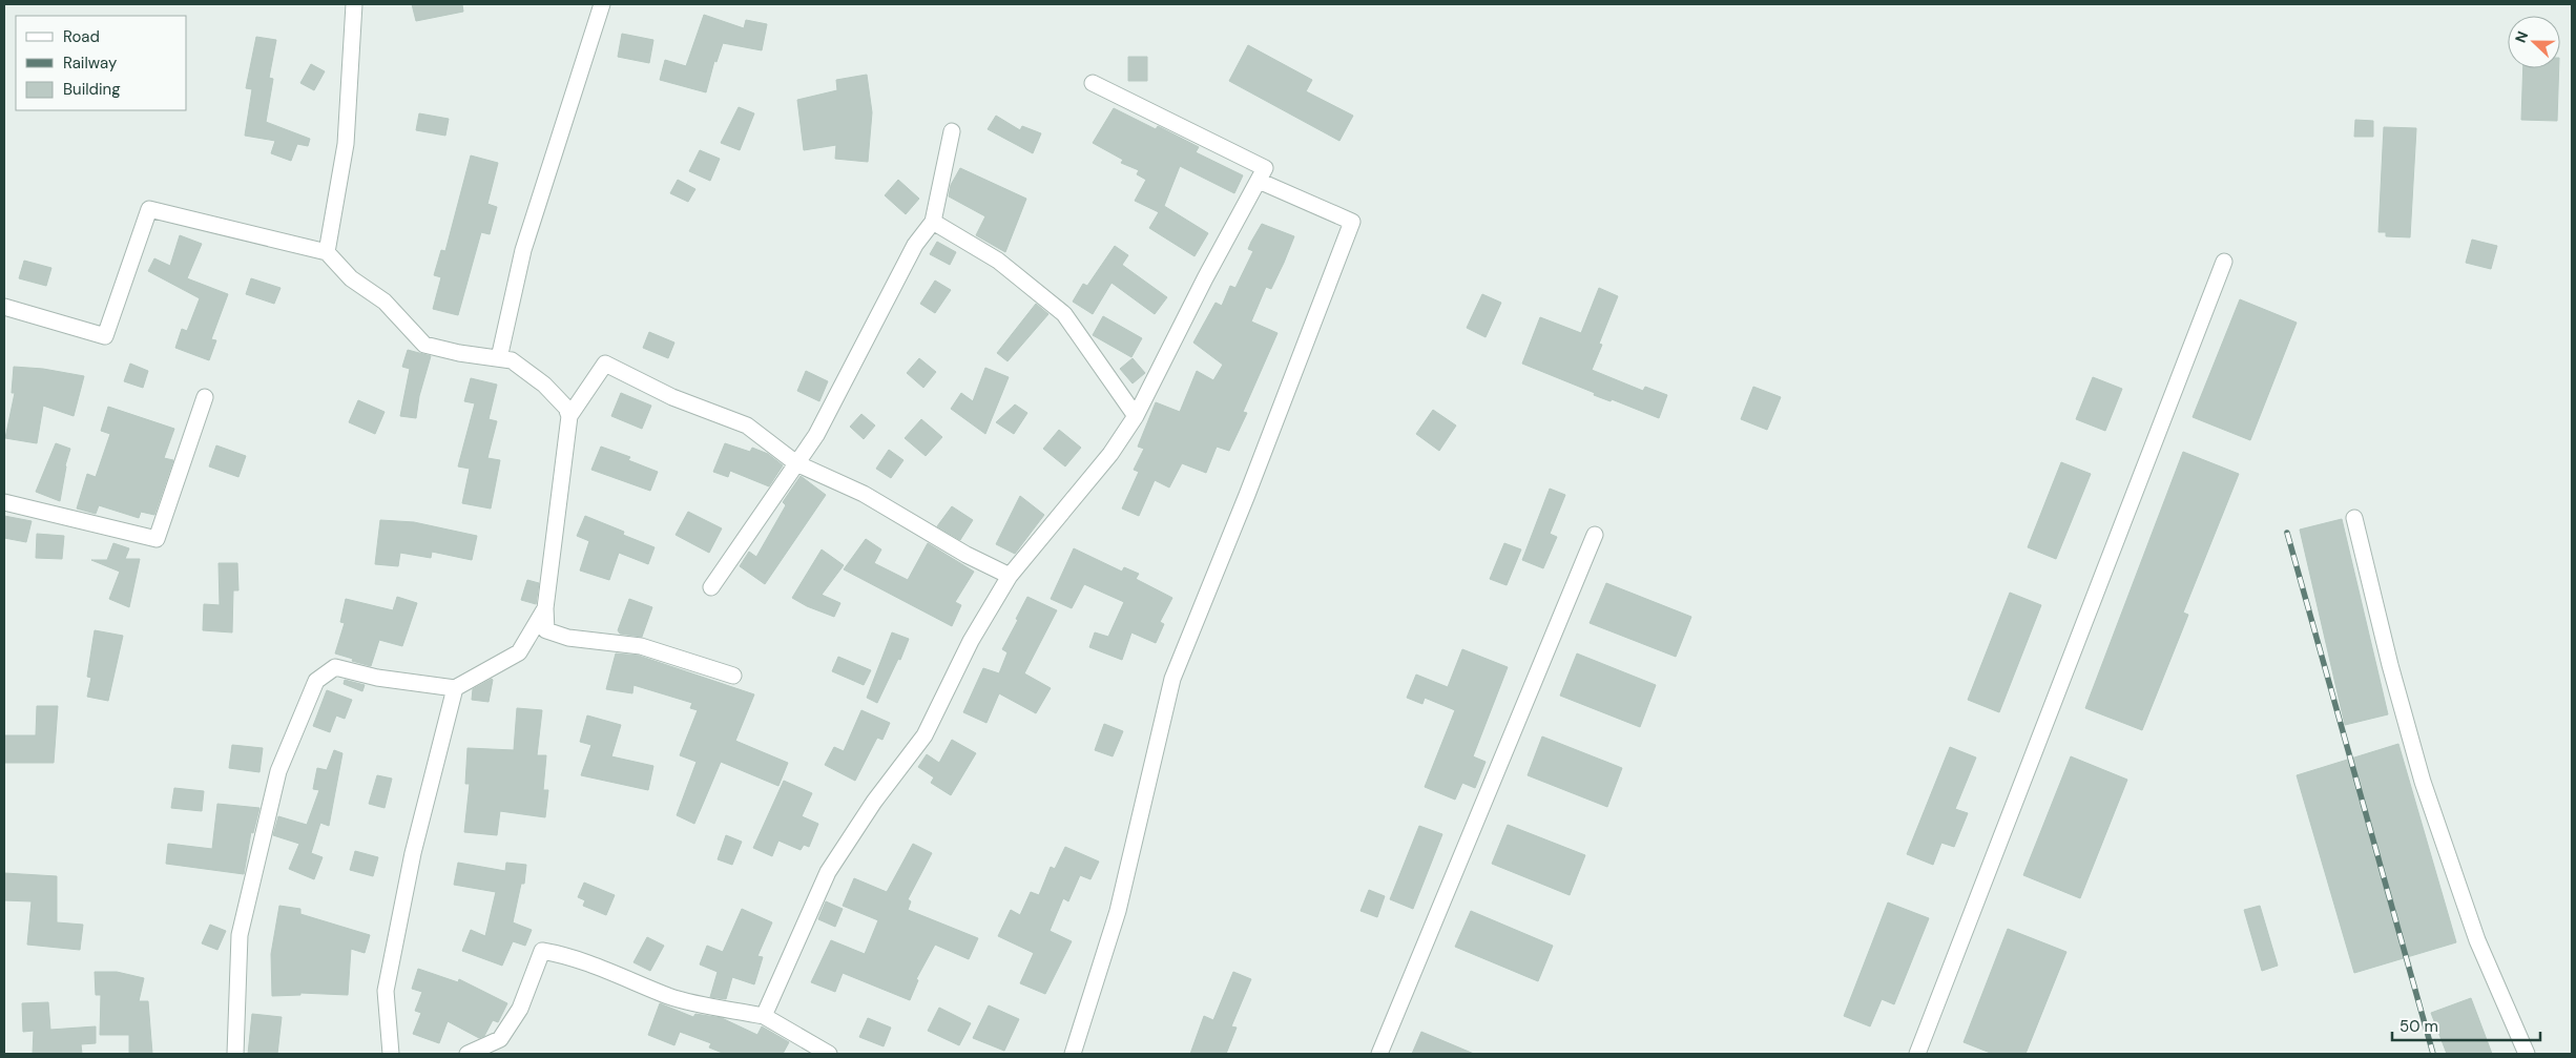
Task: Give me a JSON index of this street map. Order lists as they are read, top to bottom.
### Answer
{
  "legend": ["Road", "Railway", "Building"],
  "scale_bar": "50 m",
  "north": "left"
}
